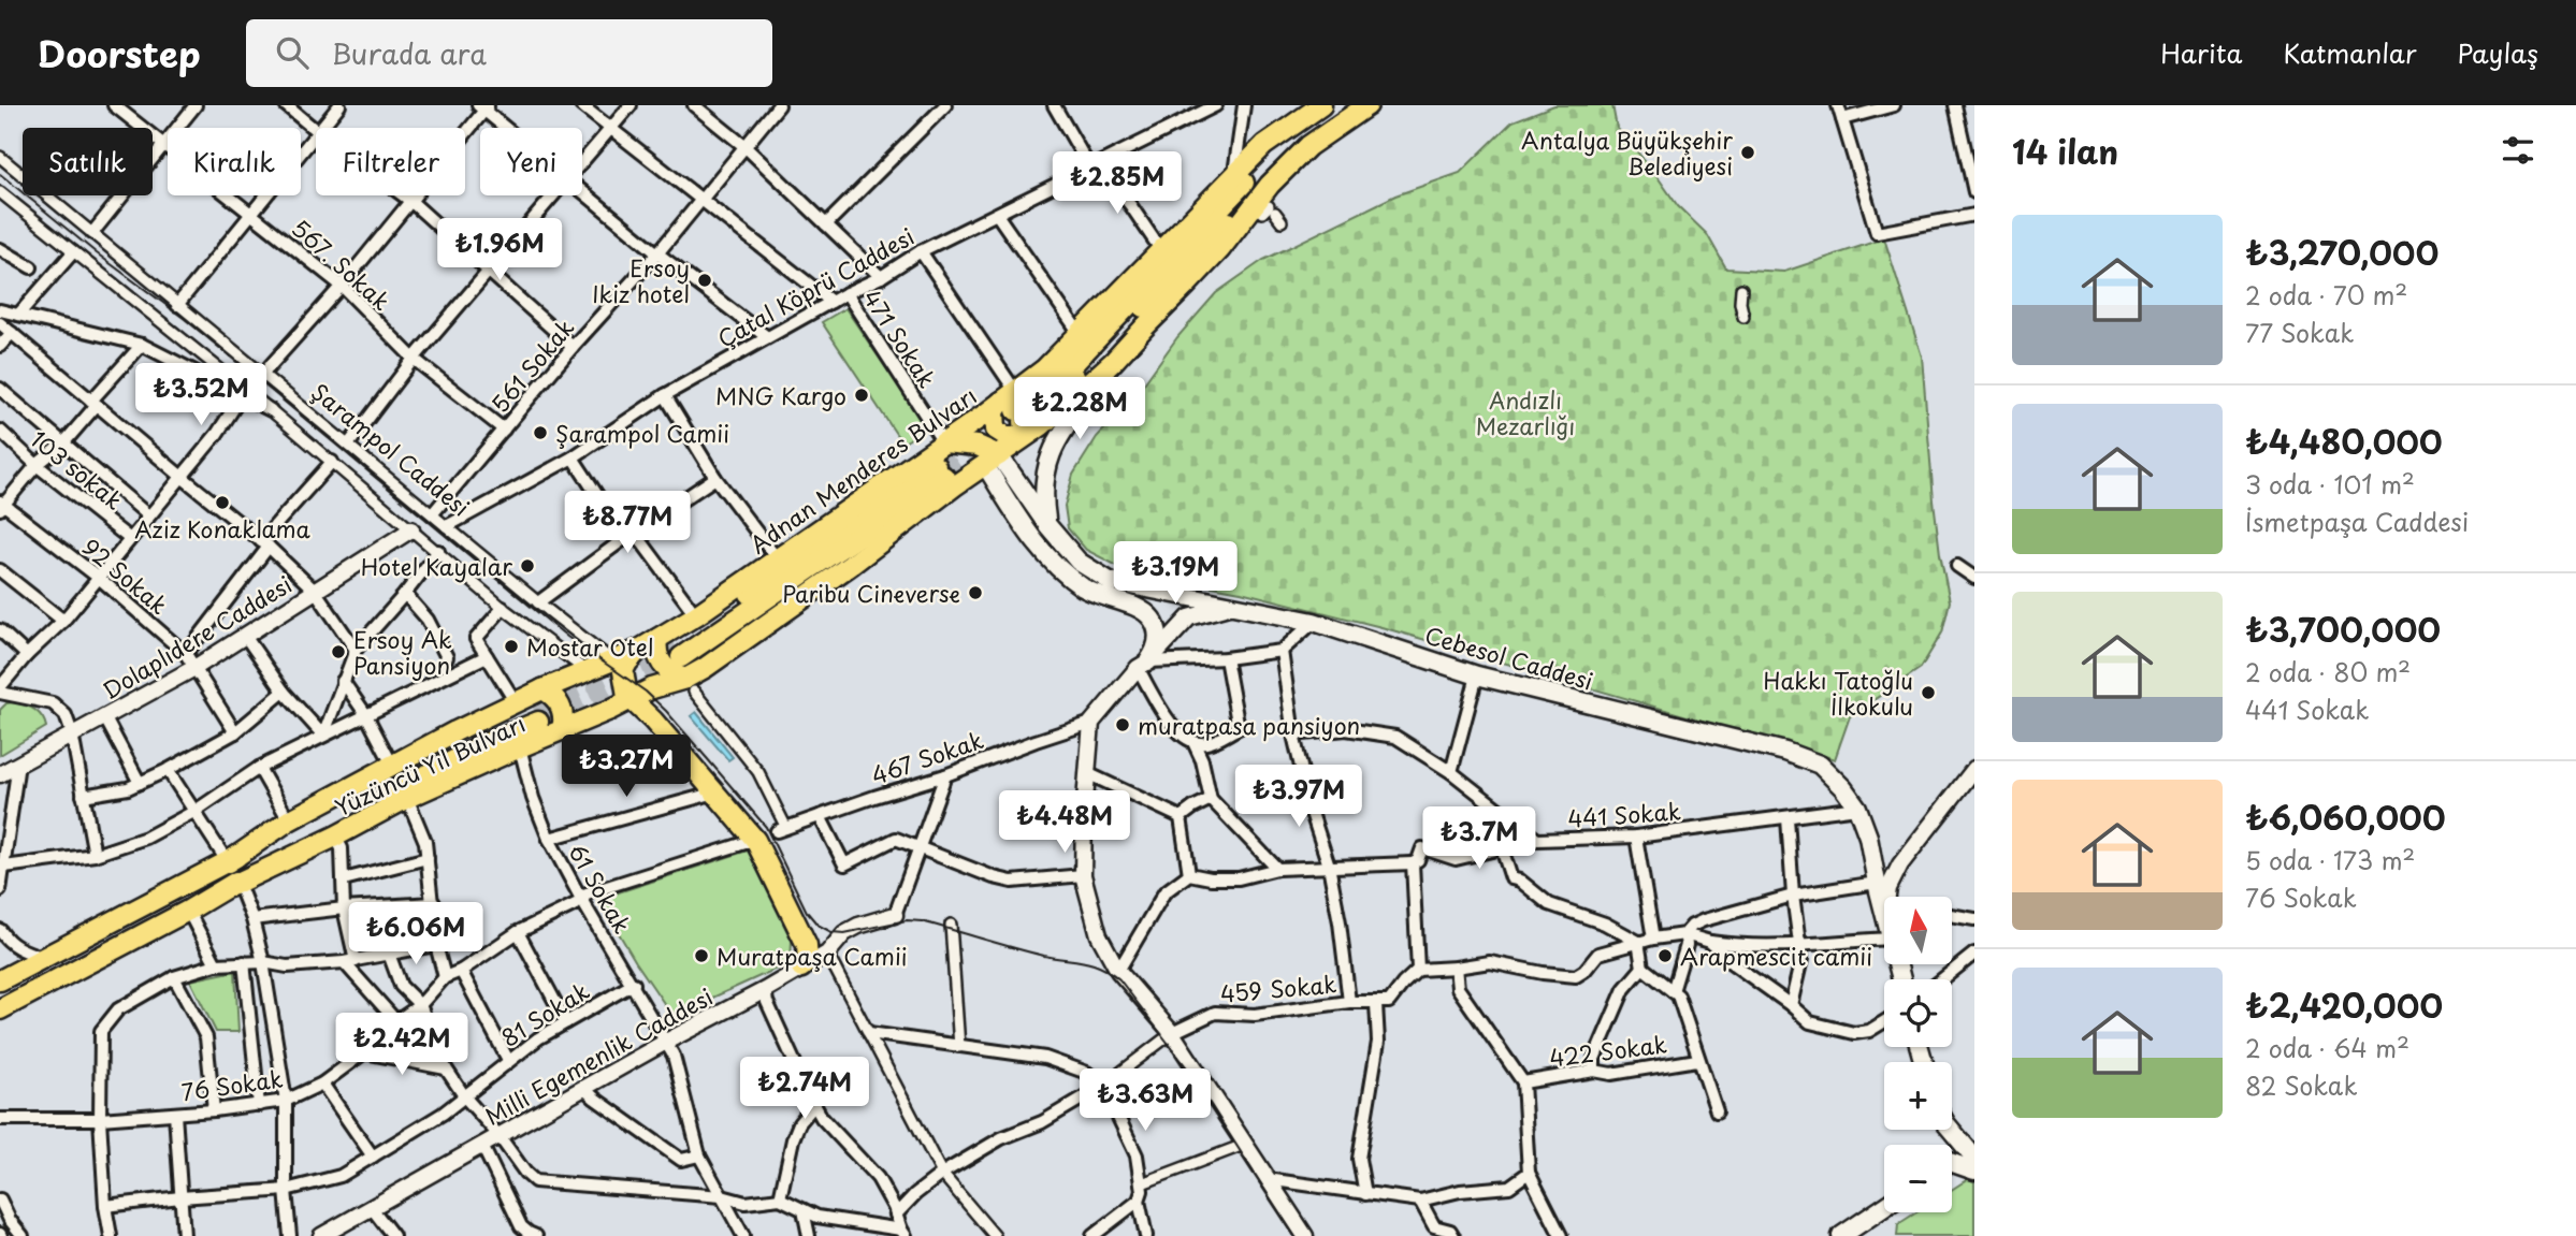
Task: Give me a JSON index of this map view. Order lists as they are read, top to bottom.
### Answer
{
  "streets": {
    "main road": ["Adnan Menderes Bulvarı", "Cebesol Caddesi", "Yüzüncü Yıl Bulvarı"],
    "street": [
      "567. Sokak",
      "Çatal Köprü Caddesi",
      "471 Sokak",
      "561 Sokak",
      "Şarampol Caddesi",
      "103 sokak",
      "92 Sokak",
      "Dolaplıdere Caddesi",
      "467 Sokak",
      "441 Sokak",
      "61 Sokak",
      "459 Sokak",
      "81 Sokak",
      "422 Sokak",
      "Milli Egemenlik Caddesi",
      "76 Sokak"
    ]
  },
  "crossings": [
    ["567. Sokak", "561 Sokak"],
    ["Çatal Köprü Caddesi", "471 Sokak"],
    ["Çatal Köprü Caddesi", "Şarampol Caddesi"],
    ["471 Sokak", "Adnan Menderes Bulvarı"],
    ["561 Sokak", "Şarampol Caddesi"],
    ["Şarampol Caddesi", "Adnan Menderes Bulvarı"],
    ["Şarampol Caddesi", "Dolaplıdere Caddesi"],
    ["Şarampol Caddesi", "Yüzüncü Yıl Bulvarı"],
    ["Adnan Menderes Bulvarı", "Cebesol Caddesi"],
    ["Adnan Menderes Bulvarı", "Yüzüncü Yıl Bulvarı"],
    ["92 Sokak", "Dolaplıdere Caddesi"],
    ["Cebesol Caddesi", "441 Sokak"],
    ["Yüzüncü Yıl Bulvarı", "61 Sokak"],
    ["61 Sokak", "81 Sokak"],
    ["61 Sokak", "Milli Egemenlik Caddesi"],
    ["61 Sokak", "76 Sokak"]
  ],
  "parks": ["Andızlı Mezarlığı"],
  "places": [
    "Antalya Büyükşehir Belediyesi",
    "Ersoy Ikiz hotel",
    "MNG Kargo",
    "Şarampol Camii",
    "Aziz Konaklama",
    "Hotel Kayalar",
    "Paribu Cineverse",
    "Mostar Otel",
    "Ersoy Ak Pansiyon",
    "Hakkı Tatoğlu İlkokulu",
    "muratpasa pansiyon",
    "Muratpaşa Camii",
    "Arapmescit camii"
  ],
  "north": "top",
  "page": {
    "header": "Doorstep",
    "search": "Burada ara",
    "nav": ["Harita", "Katmanlar", "Paylaş"],
    "heading": "14 ilan",
    "chip": [
      "Satılık",
      "Kiralık",
      "Filtreler",
      "Yeni"
    ],
    "price": [
      "₺2.85M",
      "₺1.96M",
      "₺3.52M",
      "₺2.28M",
      "₺8.77M",
      "₺3.19M",
      "₺3.27M",
      "₺3.97M",
      "₺4.48M",
      "₺3.7M",
      "₺6.06M",
      "₺2.42M",
      "₺2.74M",
      "₺3.63M"
    ],
    "list": [
      {
        "name": "₺3,270,000",
        "note": "2 oda · 70 m² · 77 Sokak"
      },
      {
        "name": "₺4,480,000",
        "note": "3 oda · 101 m² · İsmetpaşa Caddesi"
      },
      {
        "name": "₺3,700,000",
        "note": "2 oda · 80 m² · 441 Sokak"
      },
      {
        "name": "₺6,060,000",
        "note": "5 oda · 173 m² · 76 Sokak"
      },
      {
        "name": "₺2,420,000",
        "note": "2 oda · 64 m² · 82 Sokak"
      }
    ],
    "map_buttons": ["+", "−"]
  }
}
